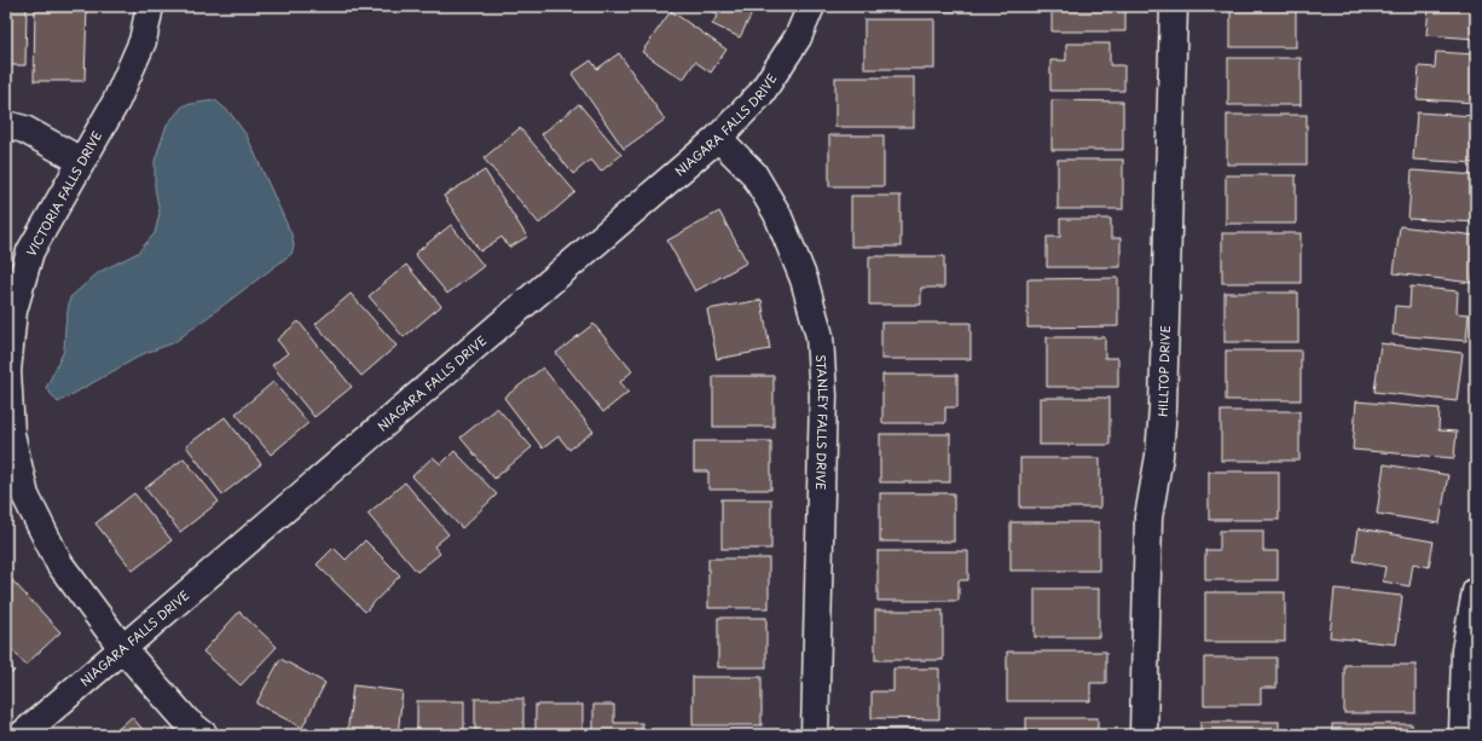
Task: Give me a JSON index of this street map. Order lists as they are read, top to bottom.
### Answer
{
  "streets": {
    "street": [
      "NIAGARA FALLS DRIVE",
      "VICTORIA FALLS DRIVE",
      "HILLTOP DRIVE",
      "STANLEY FALLS DRIVE"
    ]
  },
  "crossings": [
    ["NIAGARA FALLS DRIVE", "VICTORIA FALLS DRIVE"],
    ["NIAGARA FALLS DRIVE", "STANLEY FALLS DRIVE"]
  ]
}
